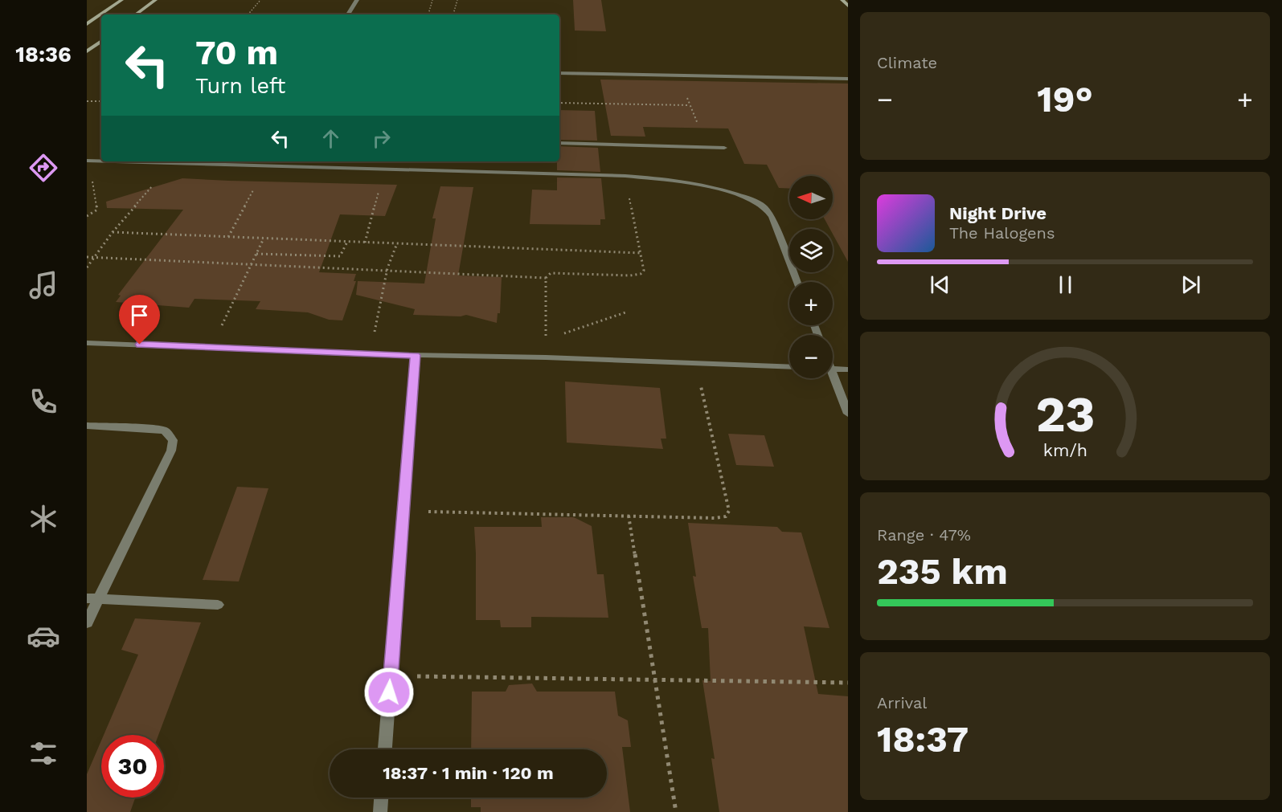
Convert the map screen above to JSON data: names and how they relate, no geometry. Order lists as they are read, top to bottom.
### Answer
{
  "north": "left",
  "page": {
    "tabs": "18:36",
    "tile": [
      "Climate",
      ["Range · 47%", "235 km"],
      ["Arrival", "18:37"]
    ],
    "turn": ["70 m", "Turn left"],
    "heat": ["−", "19°", "+"],
    "map_buttons": ["+", "−"],
    "song": ["Night Drive", "The Halogens"],
    "limit": "30",
    "trip": "18:37 · 1 min · 120 m",
    "gauge": ["23", "km/h"]
  }
}
